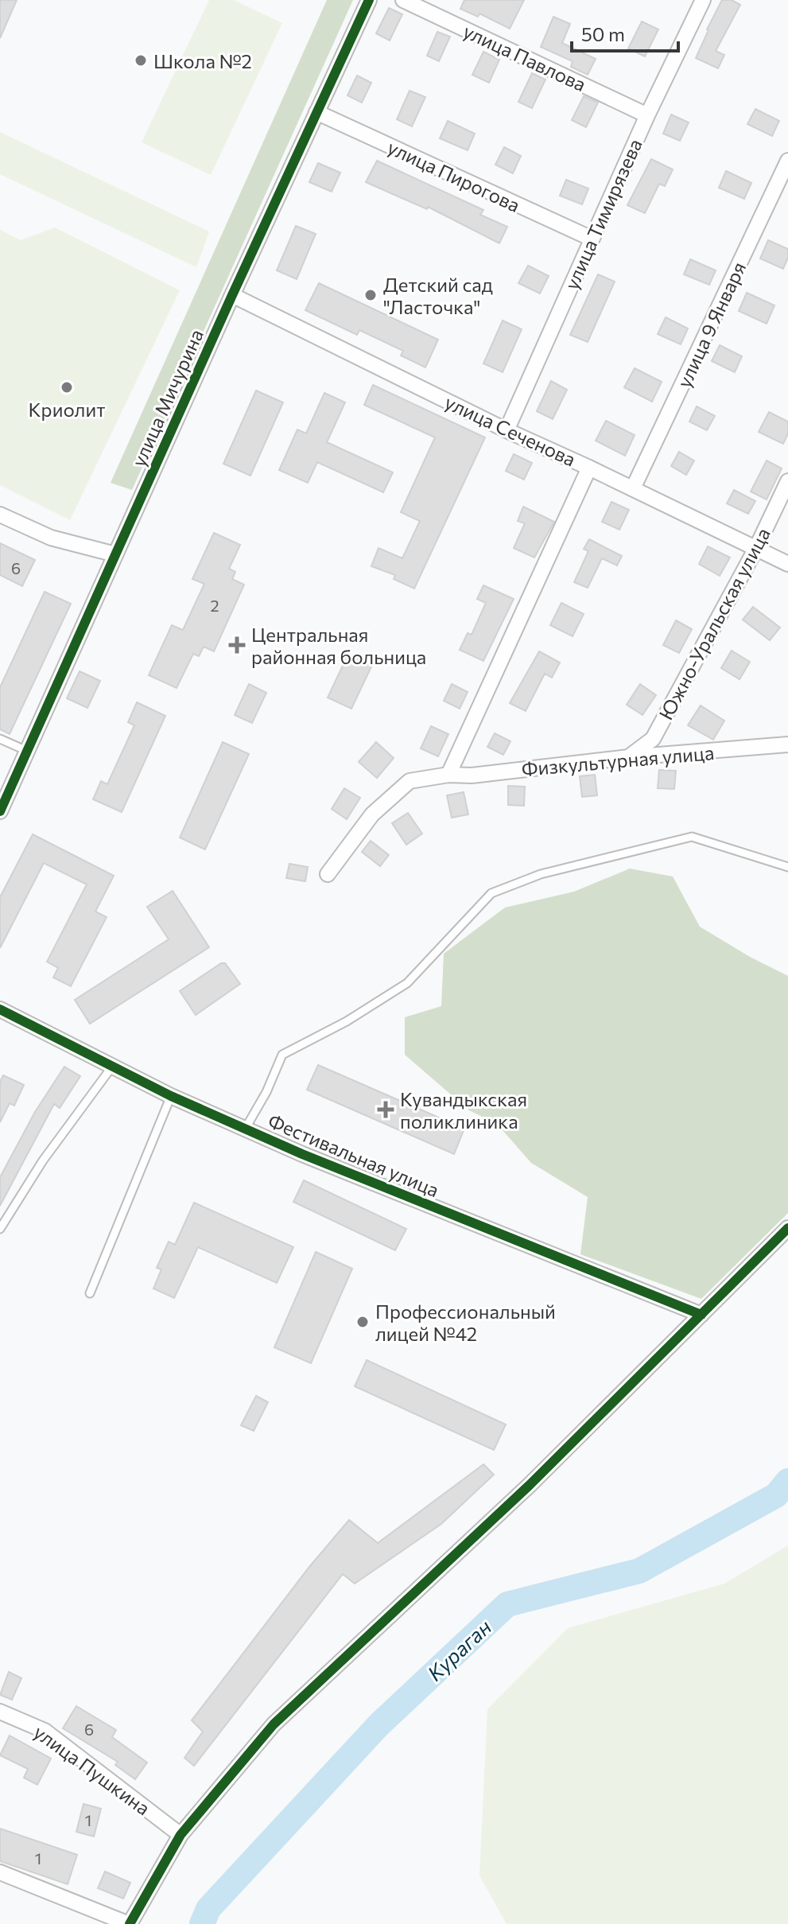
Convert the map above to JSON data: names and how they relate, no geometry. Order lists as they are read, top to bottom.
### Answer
{
  "streets": {
    "street": [
      "улица Павлова",
      "улица Пирогова",
      "улица Тимирязева",
      "улица 9 Января",
      "улица Мичурина",
      "улица Сеченова",
      "Южно-Уральская улица",
      "Физкультурная улица",
      "Фестивальная улица",
      "улица Пушкина"
    ]
  },
  "crossings": [
    ["улица Павлова", "улица Тимирязева"],
    ["улица Пирогова", "улица Тимирязева"],
    ["улица Пирогова", "улица Мичурина"],
    ["улица Тимирязева", "улица Сеченова"],
    ["улица 9 Января", "улица Сеченова"],
    ["улица Мичурина", "улица Сеченова"],
    ["улица Сеченова", "Южно-Уральская улица"],
    ["Южно-Уральская улица", "Физкультурная улица"]
  ],
  "water": ["Кураган"],
  "places": {
    "other": [
      "Школа №2",
      "Детский сад \"Ласточка\"",
      "Криолит",
      "Профессиональный лицей №42"
    ],
    "health": ["Центральная районная больница", "Кувандыкская поликлиника"]
  },
  "house_numbers": [
    "6",
    "2",
    "6",
    "1",
    "1"
  ],
  "scale_bar": "50 m"
}
